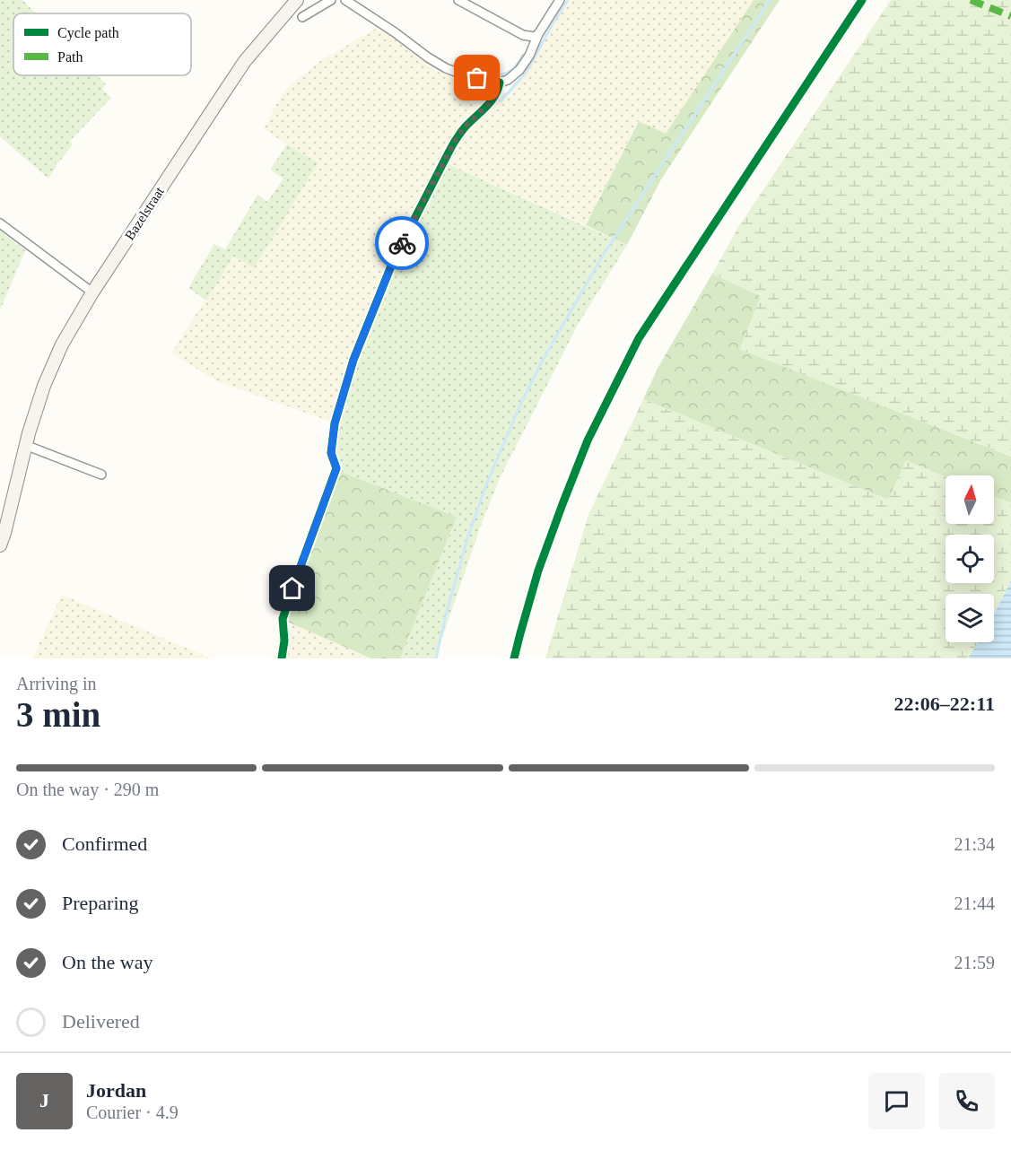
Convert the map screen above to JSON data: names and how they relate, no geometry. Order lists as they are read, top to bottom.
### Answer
{
  "streets": {
    "main road": ["Bazelstraat"]
  },
  "legend": ["Cycle path", "Path"],
  "north": "top",
  "page": {
    "heading": ["3 min", "Arriving in", "22:06–22:11"],
    "panel": ["Jordan", "Courier · 4.9"],
    "bar": "On the way · 290 m",
    "list": [
      ["Confirmed", "21:34"],
      ["Preparing", "21:44"],
      ["On the way", "21:59"],
      "Delivered"
    ],
    "round": "J"
  }
}
